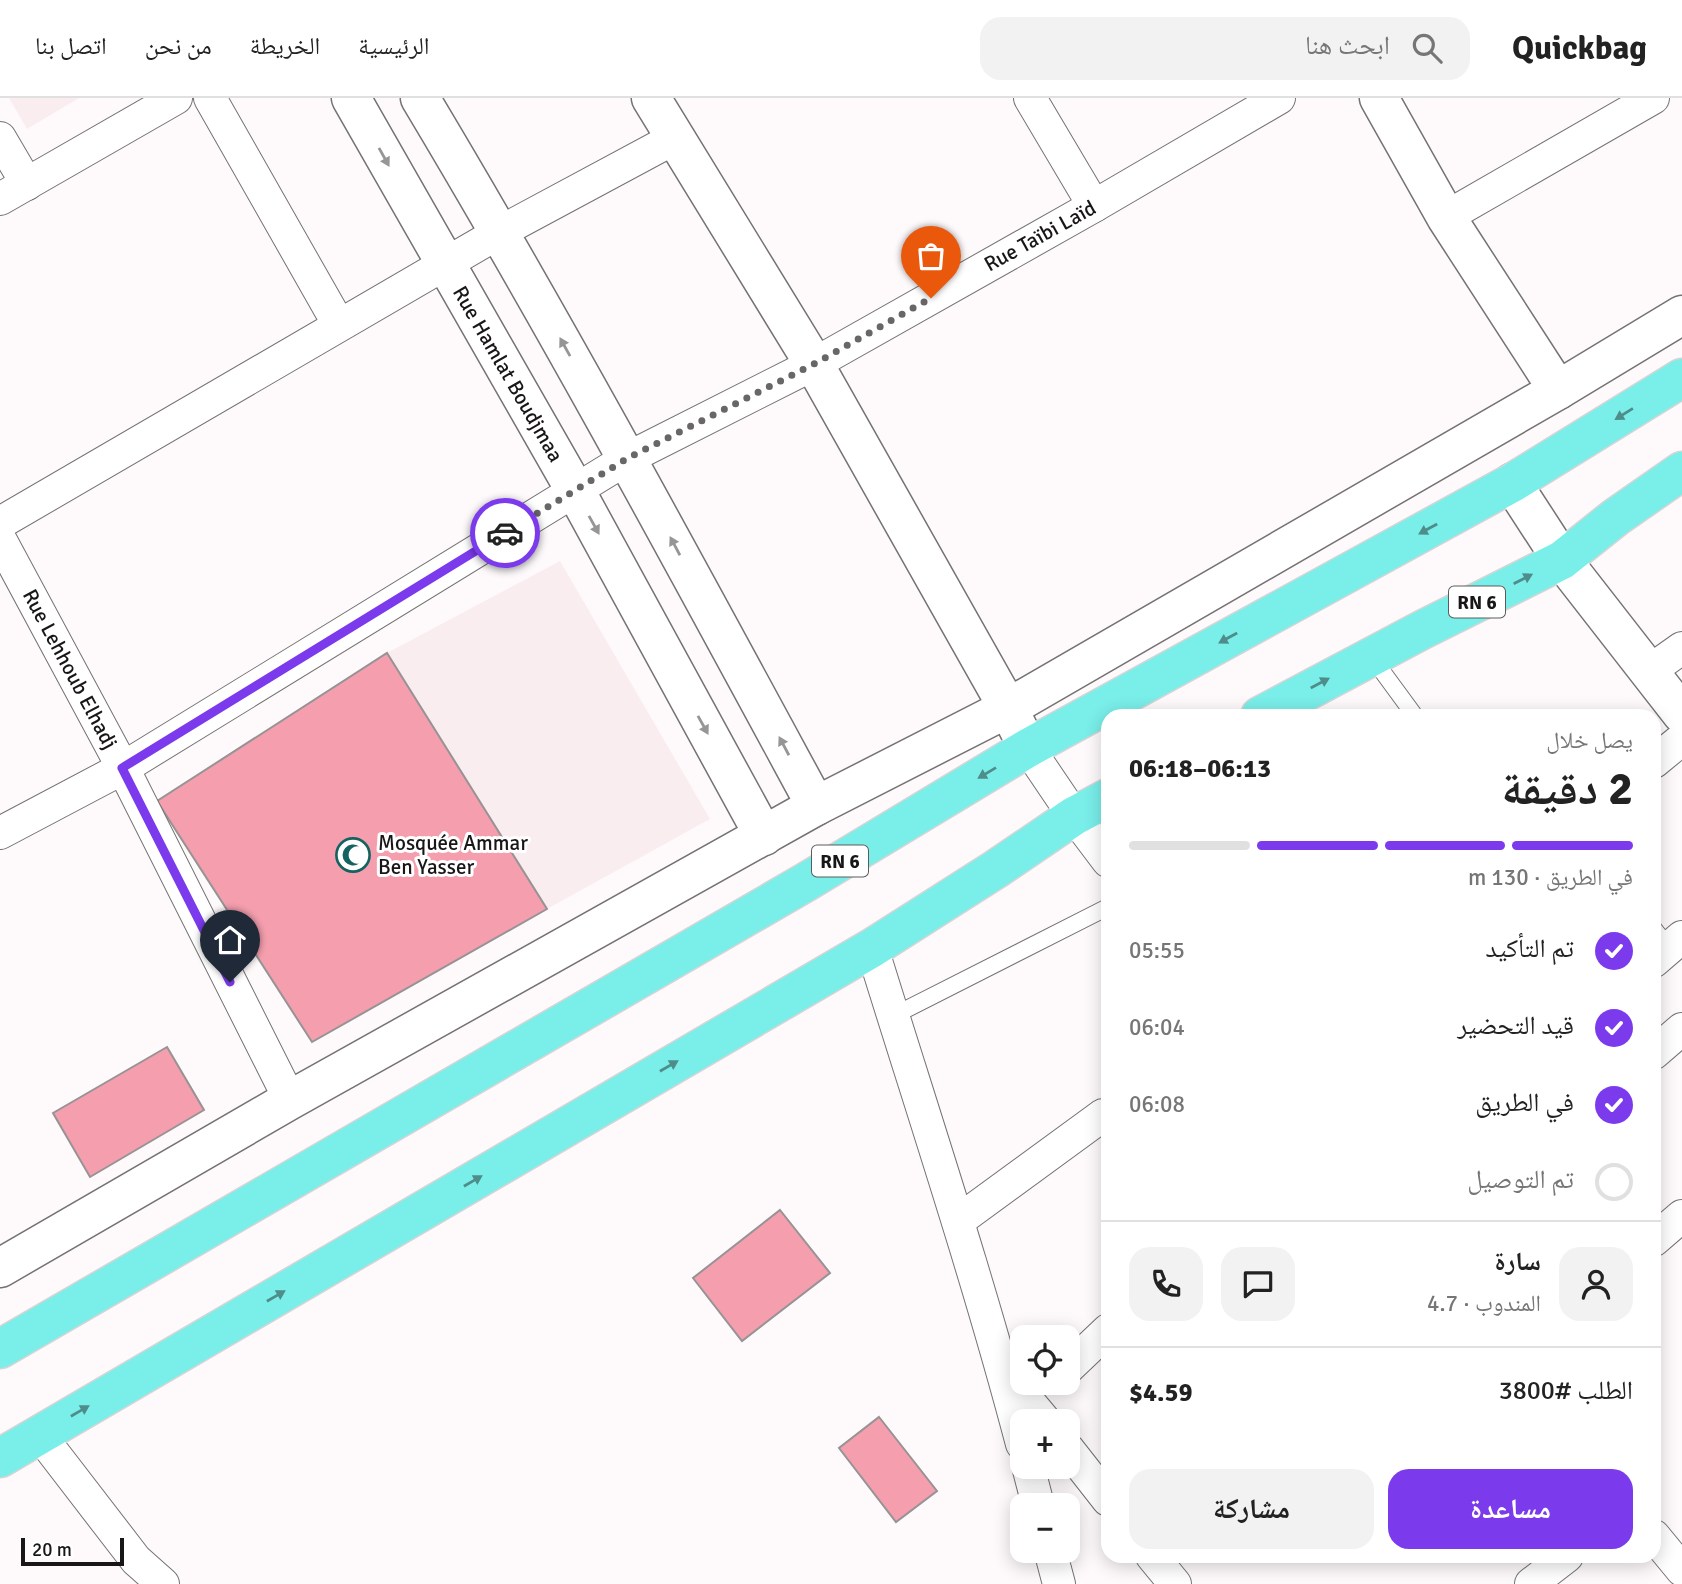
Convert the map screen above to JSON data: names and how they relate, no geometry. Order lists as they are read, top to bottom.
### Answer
{
  "streets": {
    "main road": ["RN 6"],
    "street": ["Rue Taïbi Laïd", "Rue Hamlat Boudjmaa", "Rue Lehhoub Elhadj"]
  },
  "crossings": [
    ["Rue Taïbi Laïd", "Rue Hamlat Boudjmaa"],
    ["Rue Taïbi Laïd", "Rue Lehhoub Elhadj"]
  ],
  "places": {
    "mosque": ["Mosquée Ammar Ben Yasser"]
  },
  "scale_bar": "20 m",
  "page": {
    "header": "Quickbag",
    "search": "ابحث هنا",
    "nav": [
      "الرئيسية",
      "الخريطة",
      "من نحن",
      "اتصل بنا"
    ],
    "heading": ["2 دقيقة", "يصل خلال", "06:13–06:18"],
    "panel": [
      "سارة",
      "المندوب · 4.7",
      "الطلب #3800",
      "$4.59"
    ],
    "bar": "في الطريق · 130 m",
    "list": [
      ["تم التأكيد", "05:55"],
      ["قيد التحضير", "06:04"],
      ["في الطريق", "06:08"],
      "تم التوصيل"
    ],
    "map_buttons": ["+", "−"],
    "buttons": ["مساعدة", "مشاركة"],
    "scale": "20 m"
  }
}
